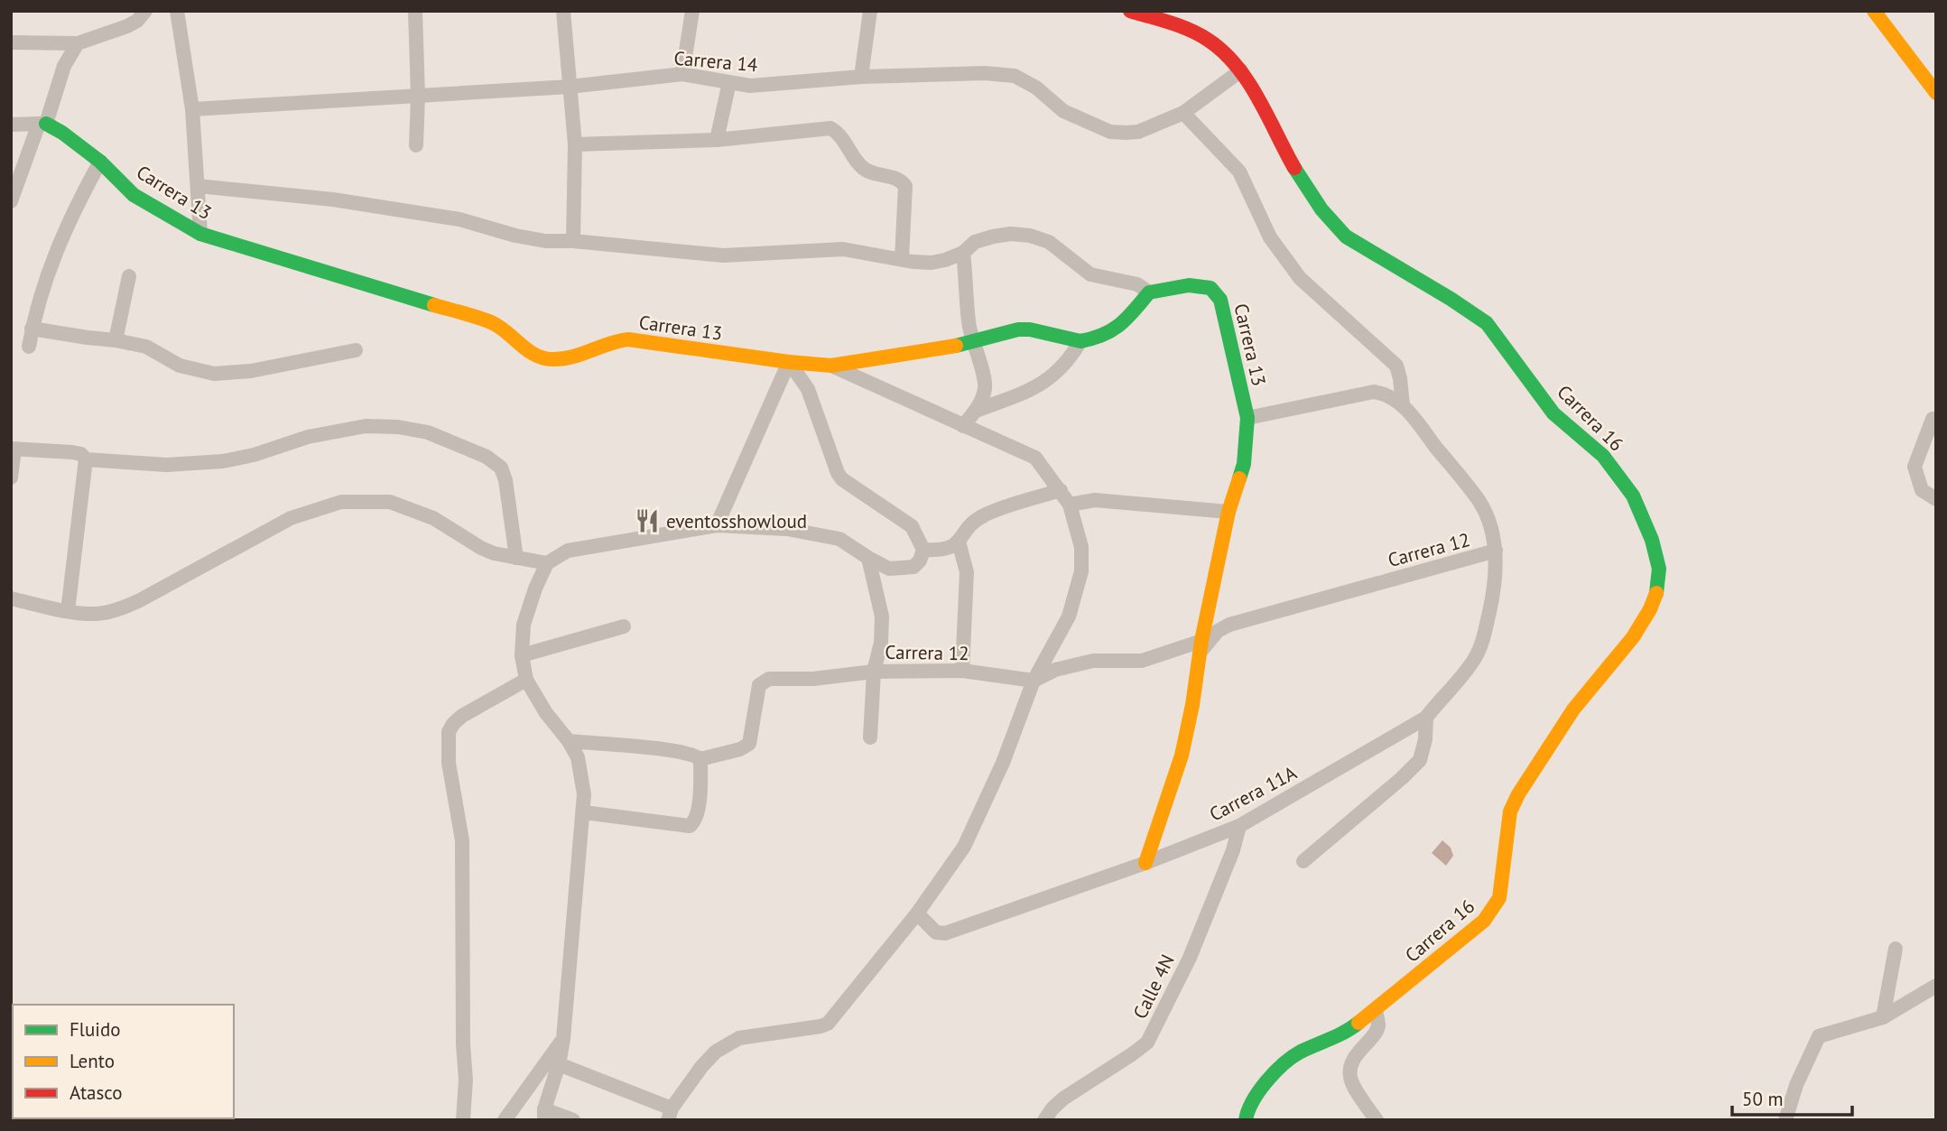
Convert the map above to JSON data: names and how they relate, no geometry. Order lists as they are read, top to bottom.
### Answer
{
  "streets": {
    "main road": ["Carrera 13", "Carrera 16"],
    "street": [
      "Carrera 14",
      "Carrera 12",
      "Carrera 11A",
      "Calle 4N"
    ]
  },
  "crossings": [
    ["Carrera 14", "Carrera 16"],
    ["Carrera 12", "Carrera 11A"],
    ["Carrera 11A", "Calle 4N"]
  ],
  "places": {
    "restaurant": ["eventosshowloud"]
  },
  "legend": ["Fluido", "Lento", "Atasco"],
  "scale_bar": "50 m"
}
